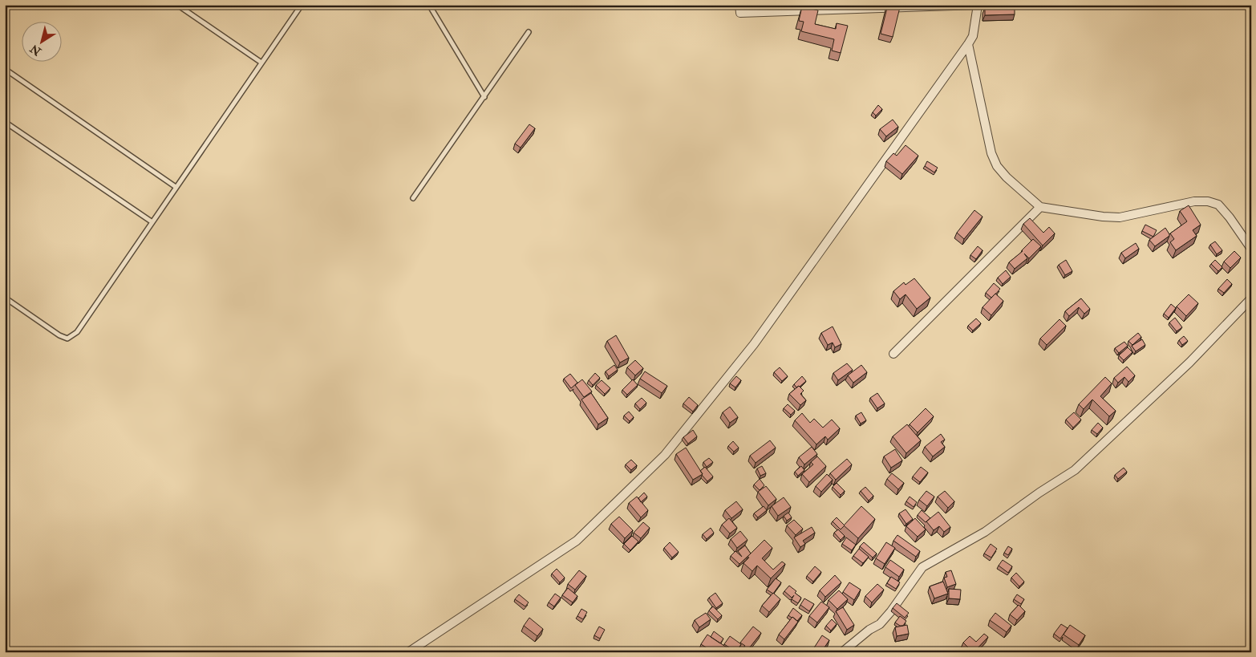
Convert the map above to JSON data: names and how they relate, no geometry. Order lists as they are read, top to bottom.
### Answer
{
  "north": "bottom left"
}
